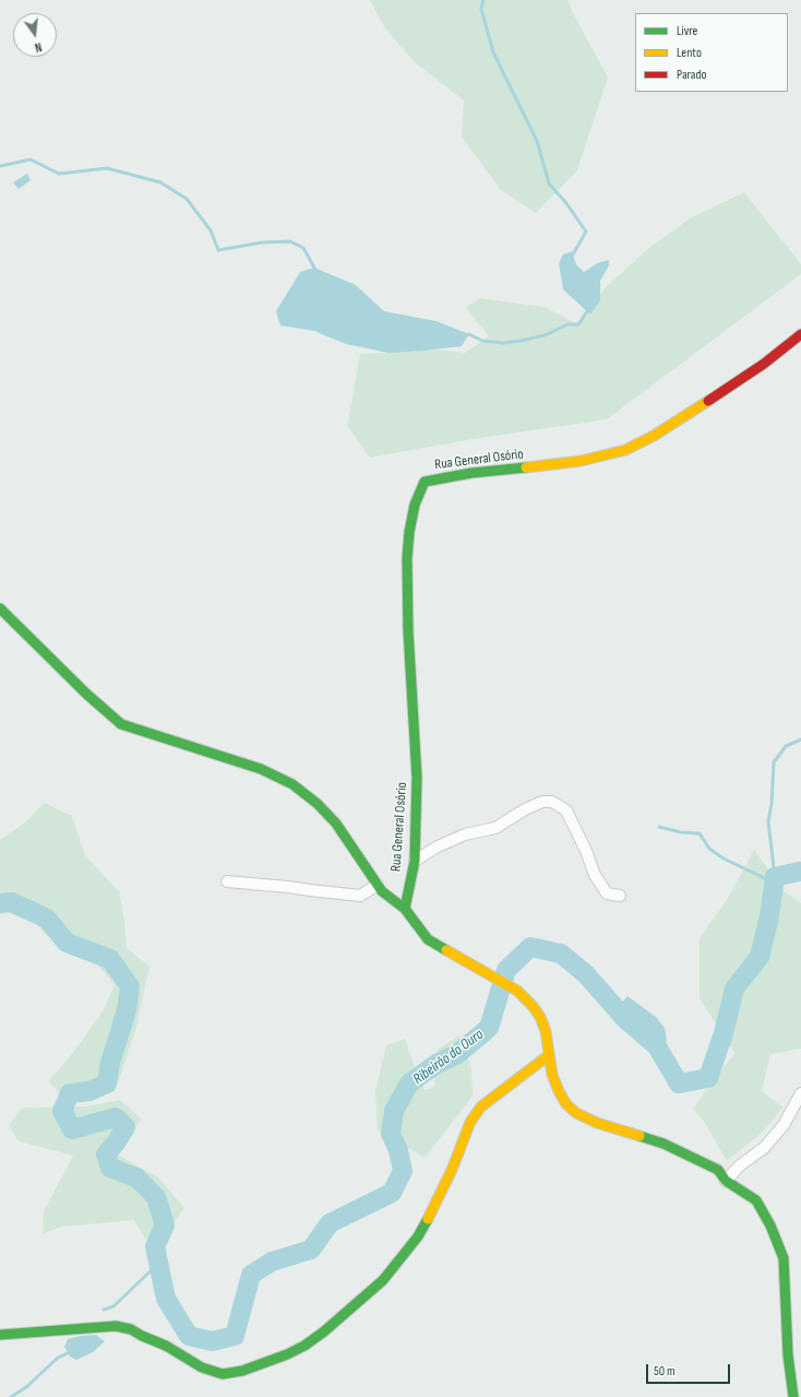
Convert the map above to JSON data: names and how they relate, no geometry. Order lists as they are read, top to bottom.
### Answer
{
  "streets": {
    "street": ["Rua General Osório"]
  },
  "water": ["Ribeirão do Ouro"],
  "legend": ["Livre", "Lento", "Parado"],
  "scale_bar": "50 m",
  "north": "bottom"
}
